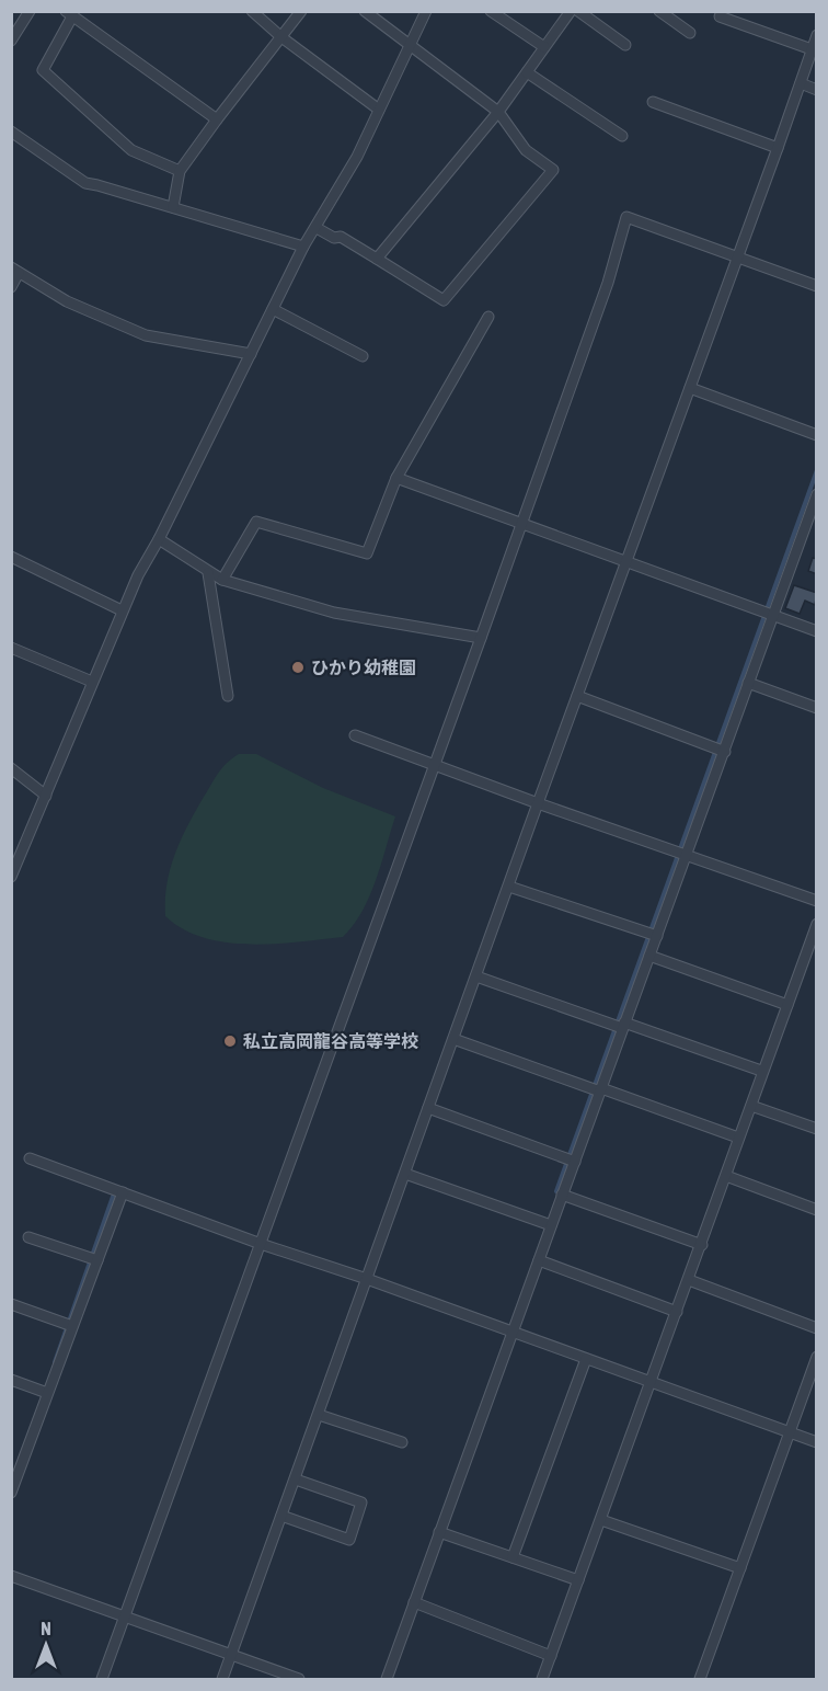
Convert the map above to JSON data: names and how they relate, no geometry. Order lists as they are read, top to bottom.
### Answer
{
  "places": ["ひかり幼稚園", "私立高岡龍谷高等学校"],
  "north": "top"
}
